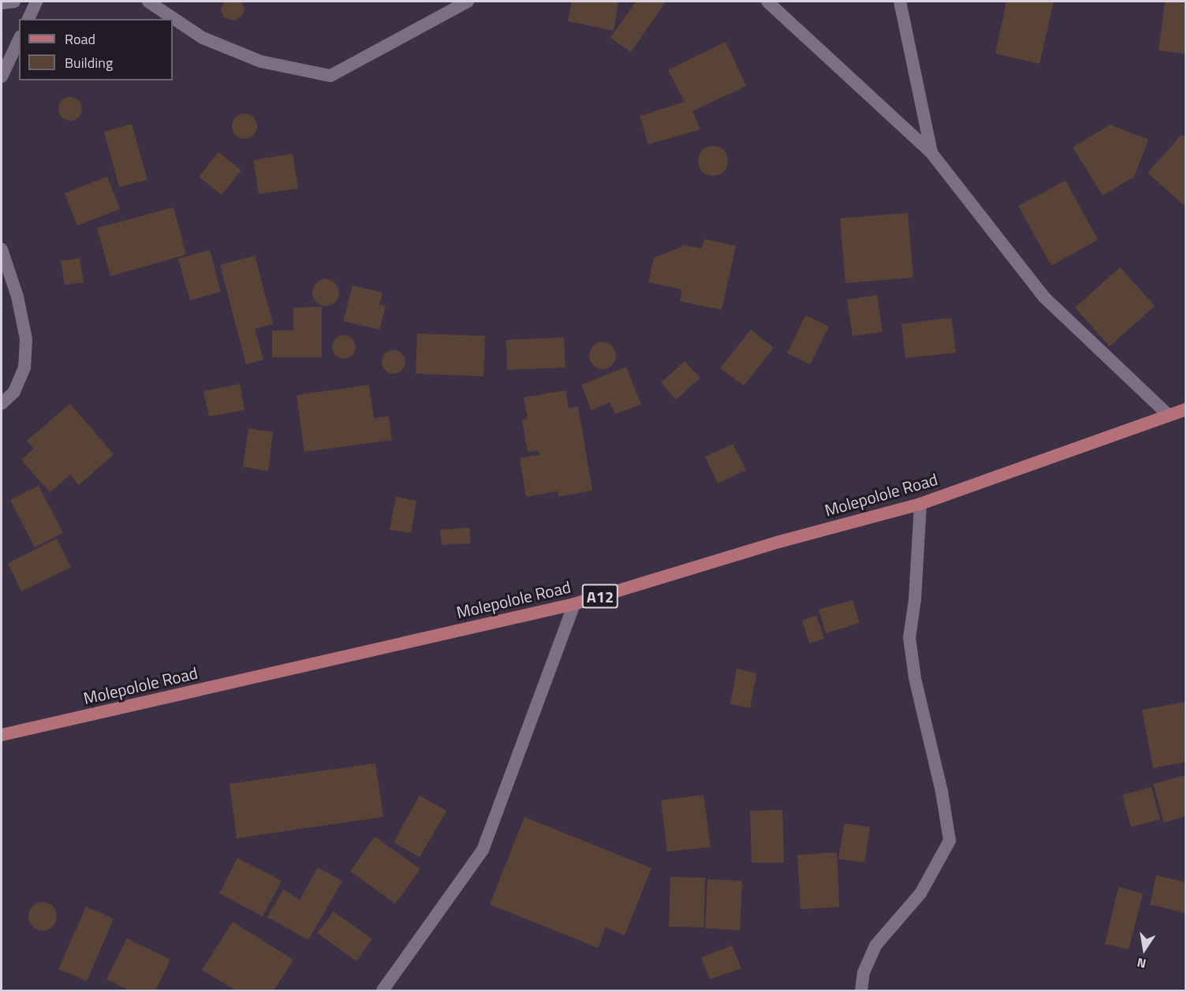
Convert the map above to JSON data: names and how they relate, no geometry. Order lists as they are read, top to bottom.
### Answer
{
  "streets": {
    "main road": ["Molepolole Road", "A12"]
  },
  "legend": ["Road", "Building"],
  "north": "bottom"
}
